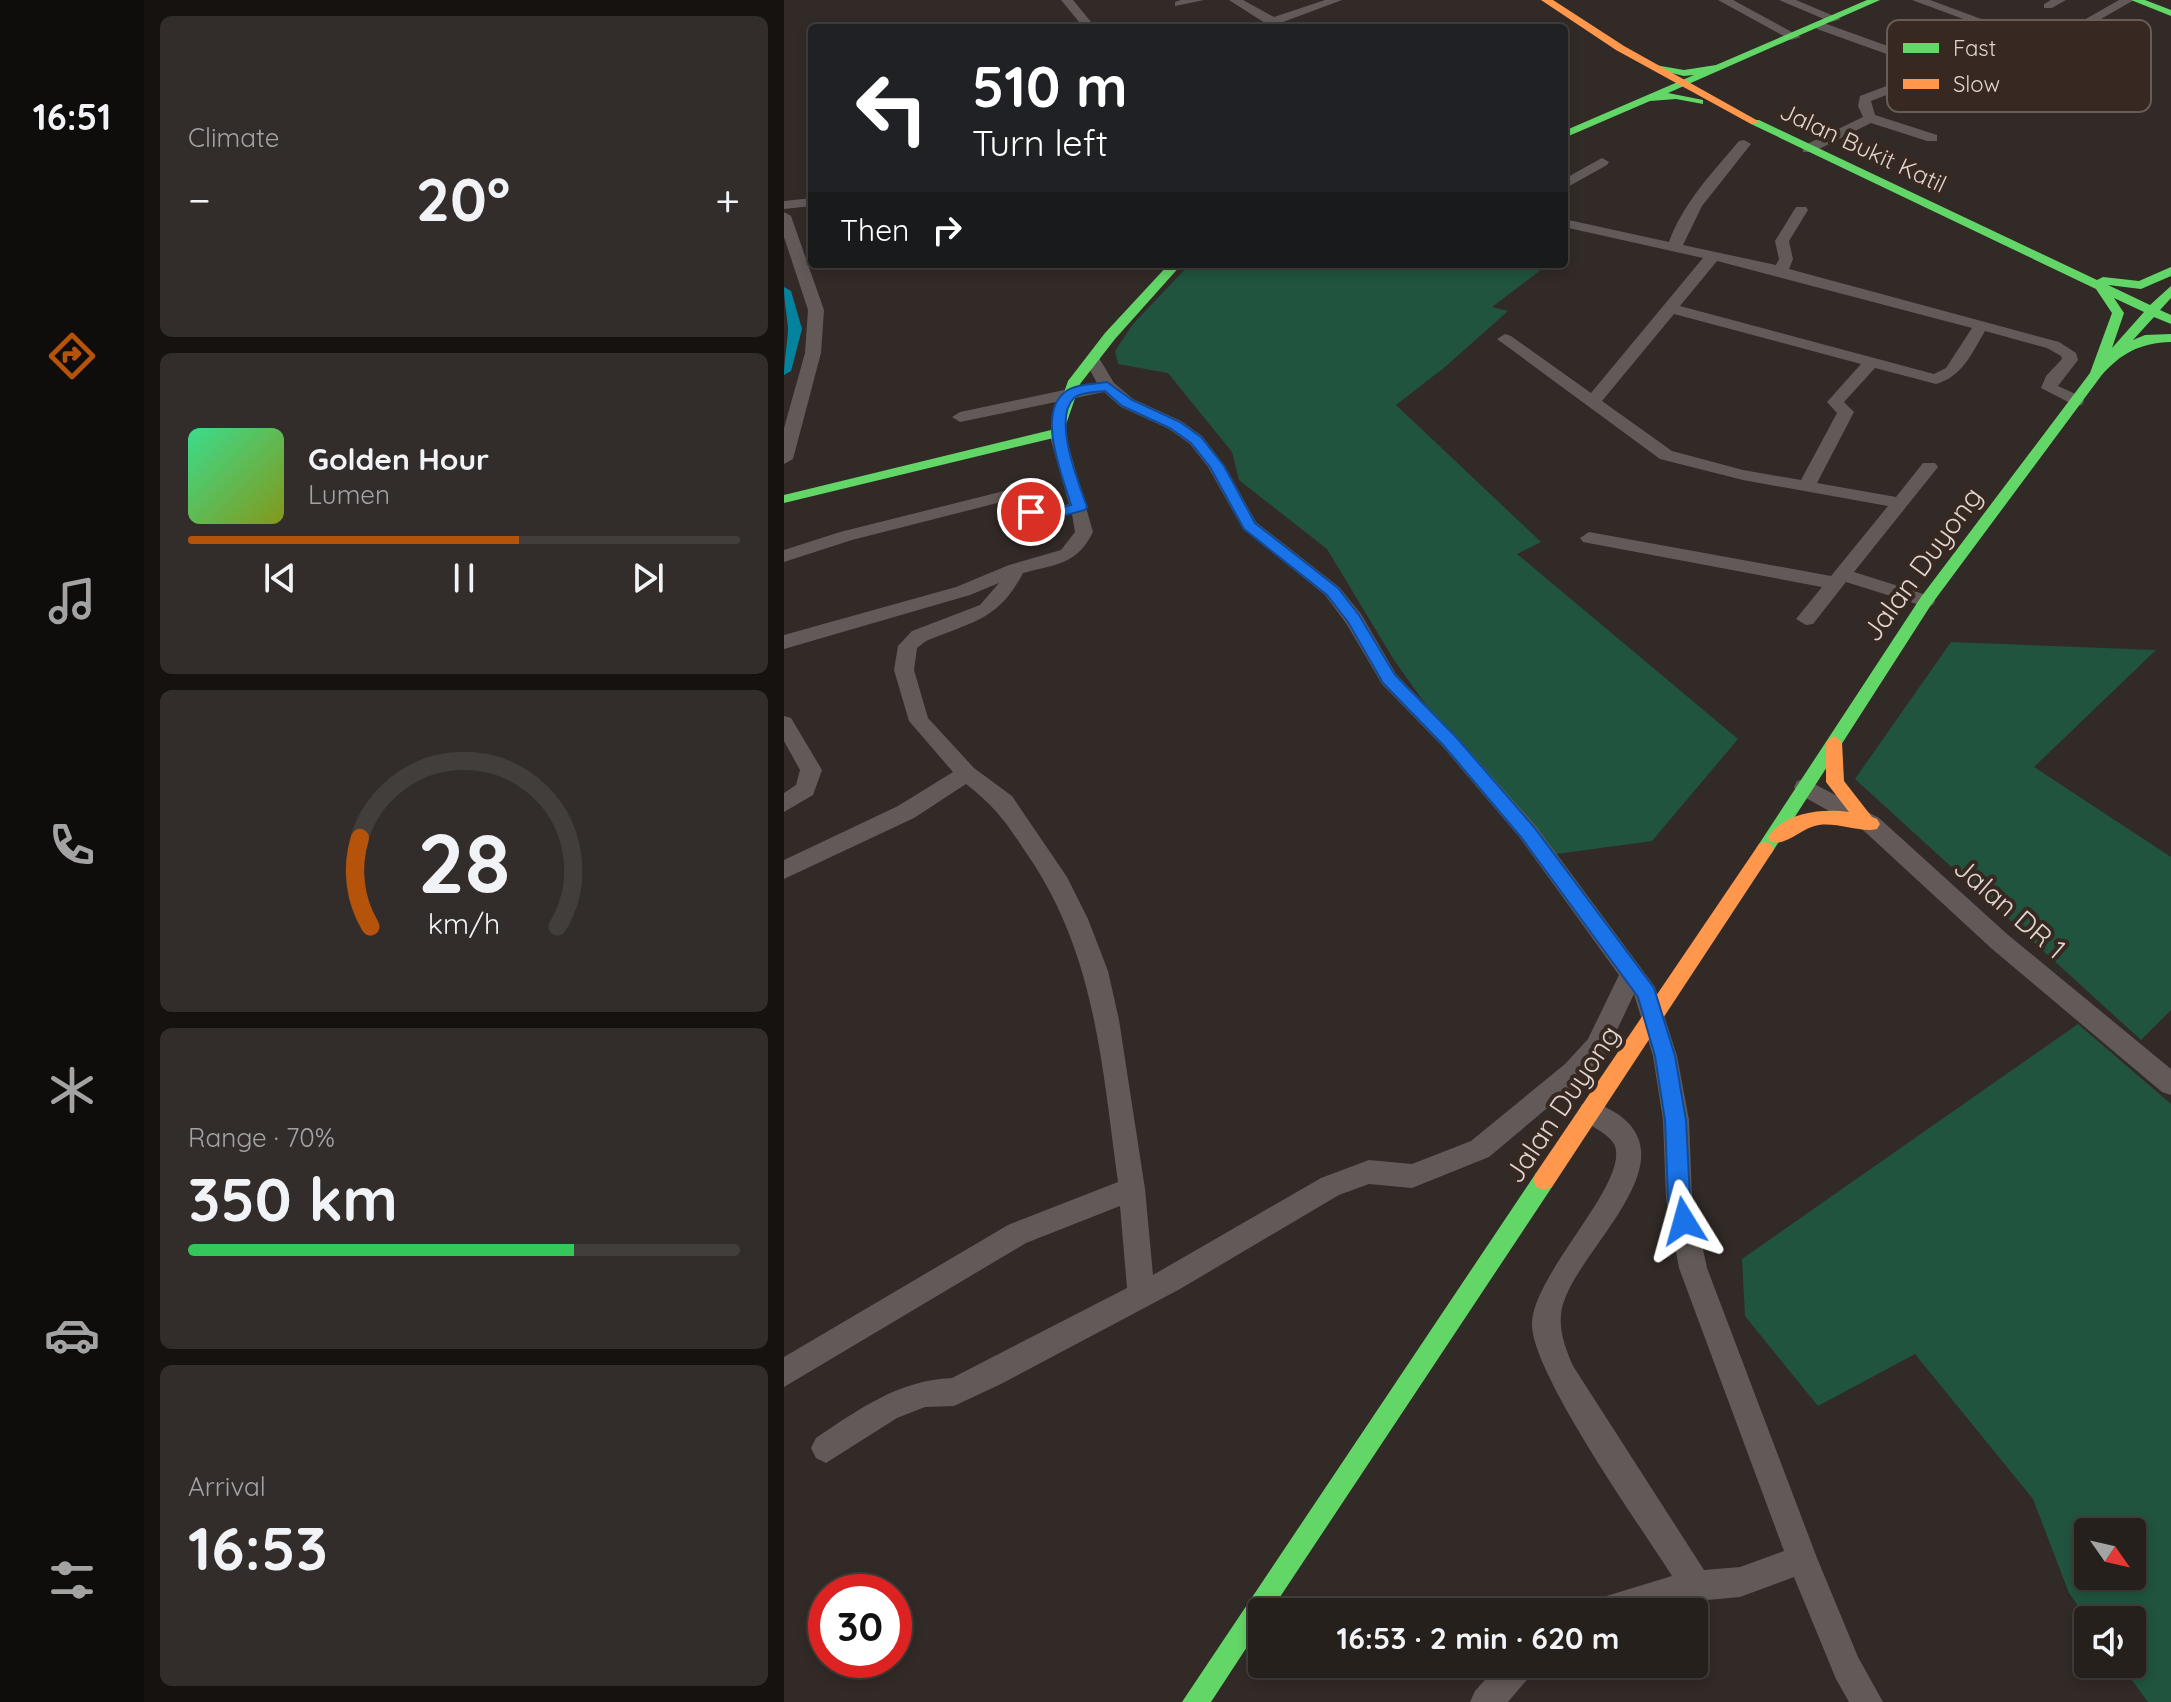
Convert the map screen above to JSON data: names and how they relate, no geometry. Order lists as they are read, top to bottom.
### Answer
{
  "streets": {
    "main road": ["Jalan Bukit Katil", "Jalan Duyong"],
    "street": ["Jalan DR 1"]
  },
  "crossings": [
    ["Jalan Bukit Katil", "Jalan Duyong"],
    ["Jalan Duyong", "Jalan DR 1"]
  ],
  "legend": ["Fast", "Slow"],
  "north": "bottom right",
  "page": {
    "tabs": "16:51",
    "tile": [
      "Climate",
      ["Range · 70%", "350 km"],
      ["Arrival", "16:53"]
    ],
    "turn": ["510 m", "Turn left"],
    "heat": ["−", "20°", "+"],
    "then": "Then",
    "song": ["Golden Hour", "Lumen"],
    "limit": "30",
    "trip": "16:53 · 2 min · 620 m",
    "gauge": ["28", "km/h"]
  }
}
